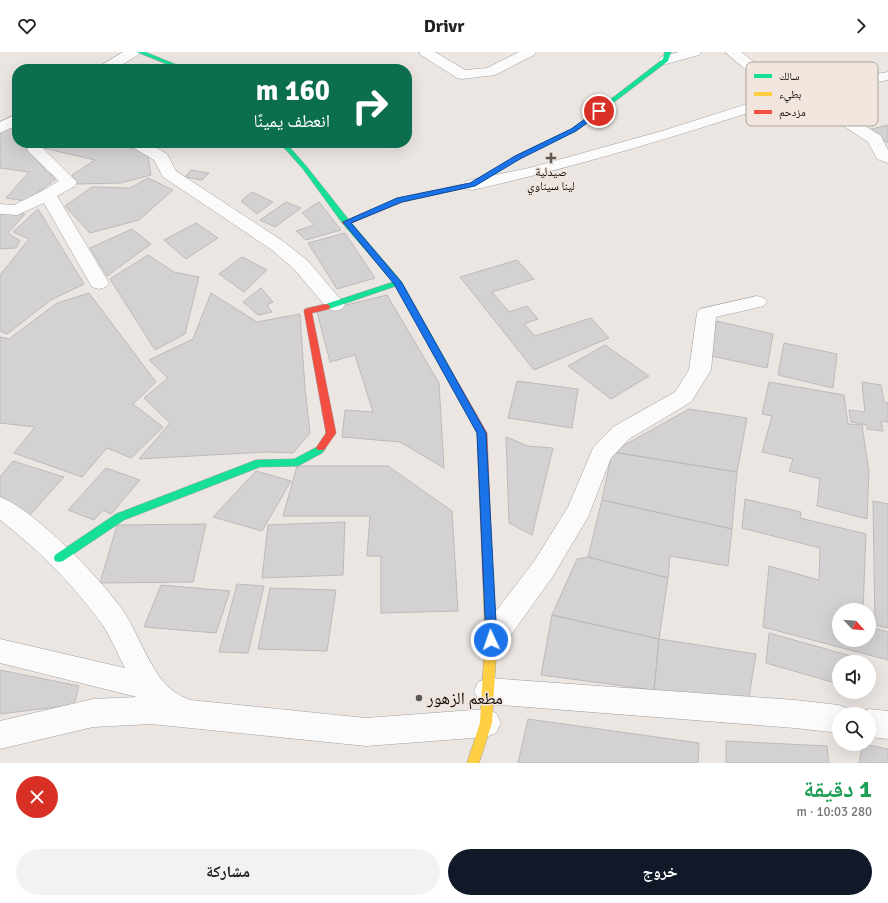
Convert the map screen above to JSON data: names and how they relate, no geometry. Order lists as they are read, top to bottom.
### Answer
{
  "places": {
    "health": ["صيدلية لينا سيناوي"],
    "other": ["مطعم الزهور"]
  },
  "legend": ["سالك", "بطيء", "مزدحم"],
  "north": "bottom right",
  "page": {
    "header": "Drivr",
    "turn": ["160 m", "انعطف يمينًا"],
    "heading": ["1 دقيقة", "280 m · 10:03"],
    "buttons": ["خروج", "مشاركة"]
  }
}
